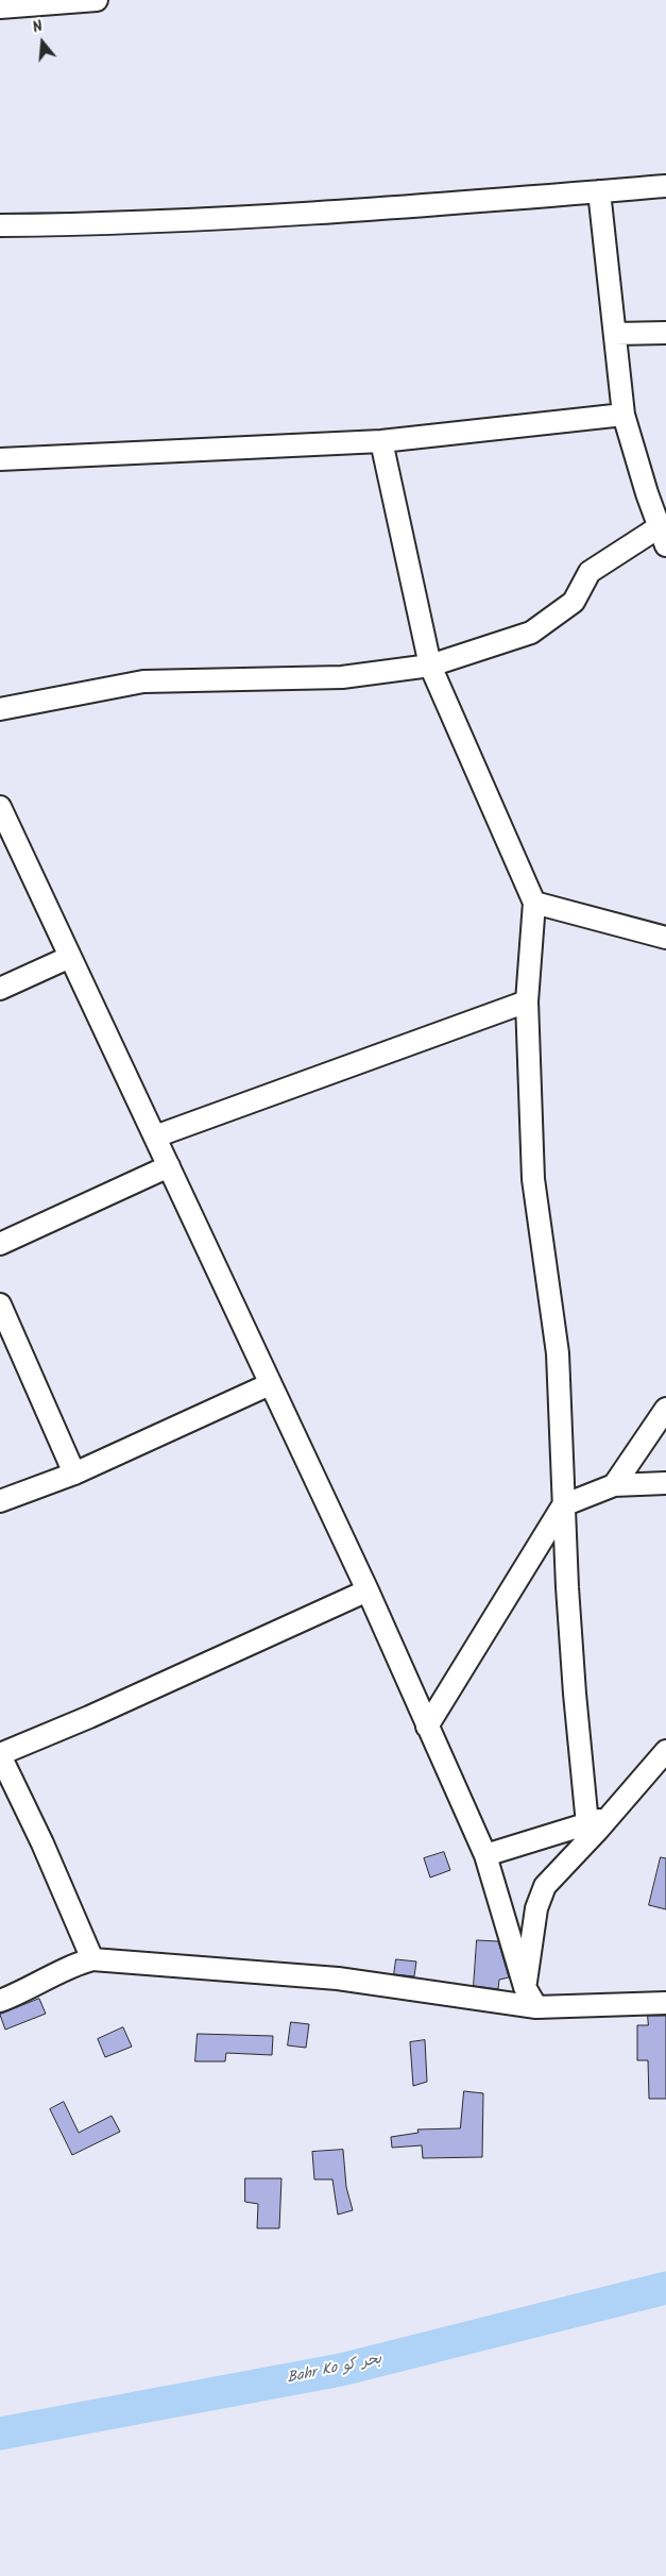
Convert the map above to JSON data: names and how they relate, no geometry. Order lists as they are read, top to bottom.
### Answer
{
  "water": ["Bahr Ko بحر كو"],
  "north": "top"
}
